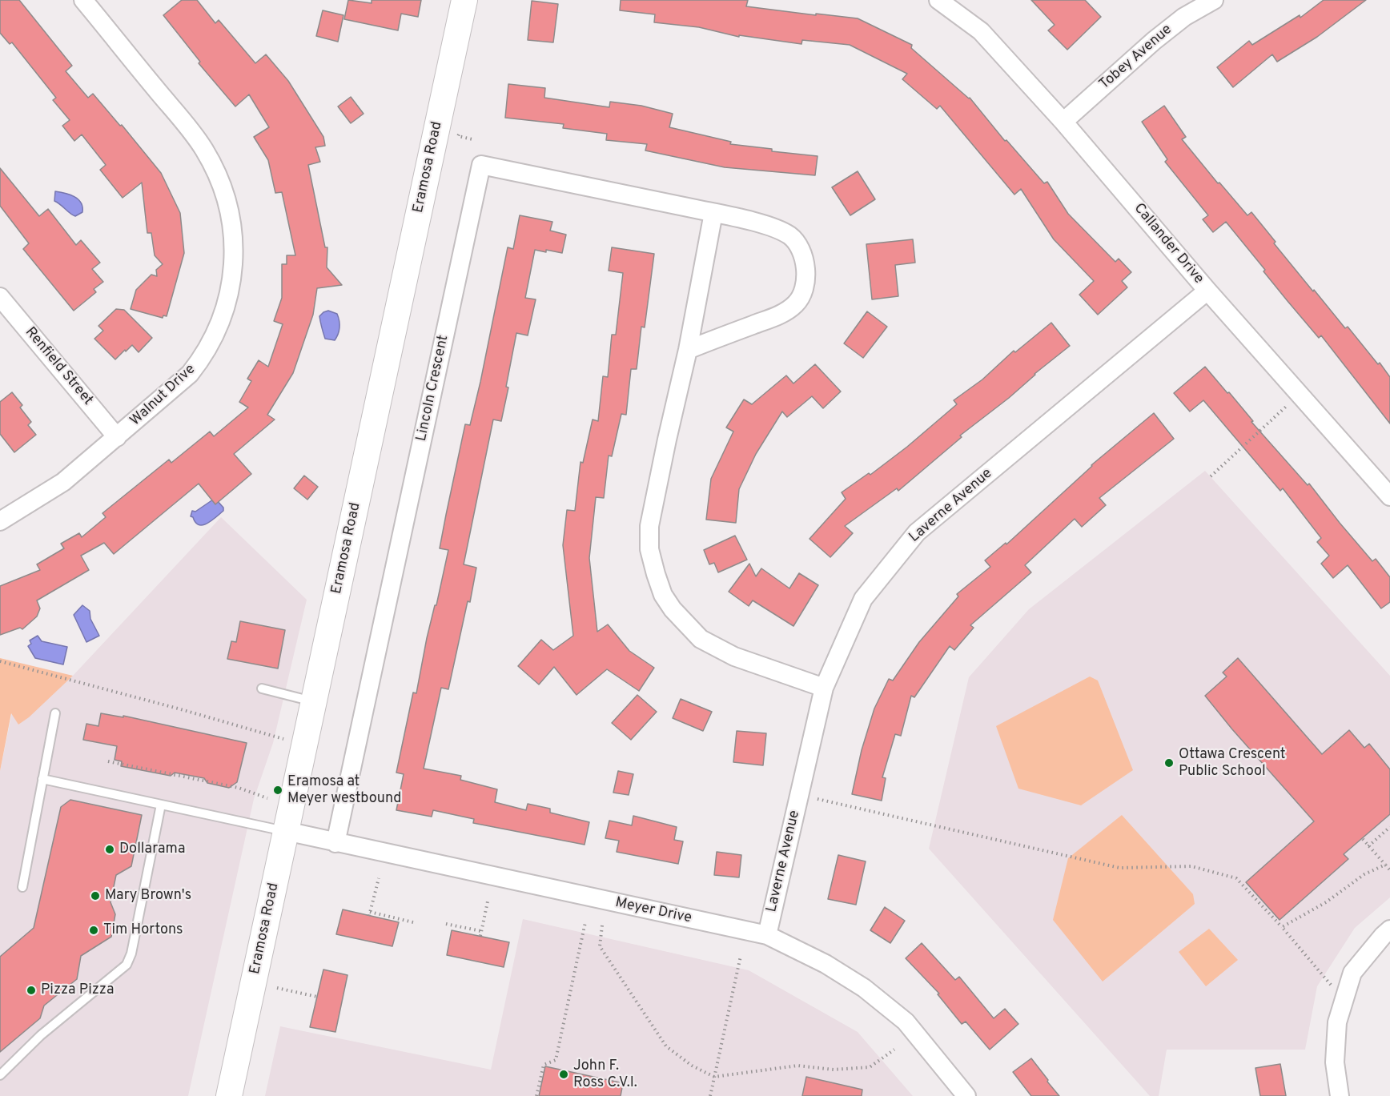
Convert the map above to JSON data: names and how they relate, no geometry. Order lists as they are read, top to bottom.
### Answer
{
  "streets": {
    "main road": ["Eramosa Road"],
    "street": [
      "Tobey Avenue",
      "Callander Drive",
      "Renfield Street",
      "Lincoln Crescent",
      "Walnut Drive",
      "Laverne Avenue",
      "Meyer Drive"
    ]
  },
  "crossings": [
    ["Tobey Avenue", "Callander Drive"],
    ["Eramosa Road", "Meyer Drive"],
    ["Callander Drive", "Laverne Avenue"],
    ["Renfield Street", "Walnut Drive"],
    ["Lincoln Crescent", "Meyer Drive"],
    ["Laverne Avenue", "Meyer Drive"]
  ],
  "places": [
    "Ottawa Crescent Public School",
    "Eramosa at Meyer westbound",
    "Dollarama",
    "Mary Brown's",
    "Tim Hortons",
    "Pizza Pizza",
    "John F. Ross C.V.I."
  ]
}
